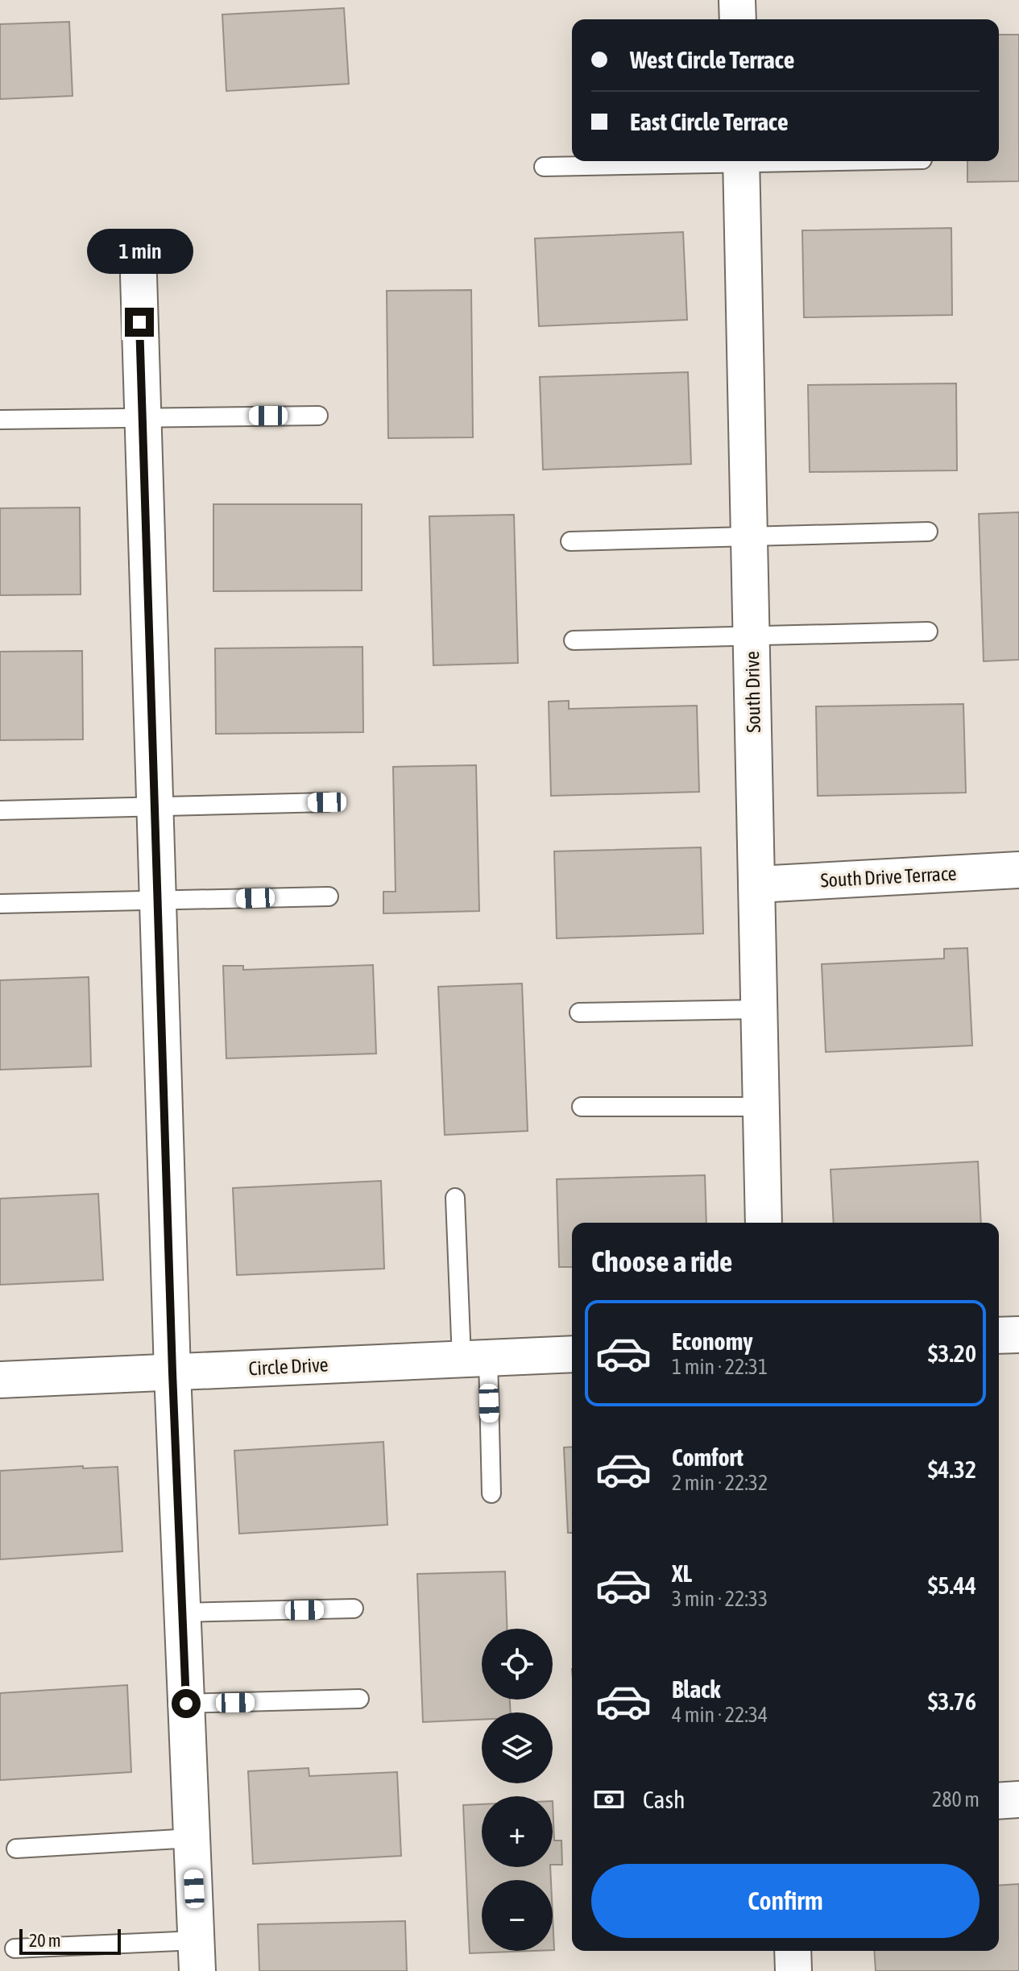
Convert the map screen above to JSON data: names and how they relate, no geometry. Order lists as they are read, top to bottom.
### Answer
{
  "streets": {
    "street": ["South Drive", "South Drive Terrace", "Circle Drive"]
  },
  "crossings": [
    ["South Drive", "South Drive Terrace"]
  ],
  "scale_bar": "20 m",
  "page": {
    "banner": ["West Circle Terrace", "East Circle Terrace"],
    "bubble": "1 min",
    "heading": "Choose a ride",
    "list": [
      {
        "name": "Economy",
        "note": "1 min · 22:31",
        "value": "$3.20"
      },
      {
        "name": "Comfort",
        "note": "2 min · 22:32",
        "value": "$4.32"
      },
      {
        "name": "XL",
        "note": "3 min · 22:33",
        "value": "$5.44"
      },
      {
        "name": "Black",
        "note": "4 min · 22:34",
        "value": "$3.76"
      }
    ],
    "map_buttons": ["+", "−"],
    "pay": ["Cash", "280 m"],
    "buttons": "Confirm",
    "scale": "20 m"
  }
}
